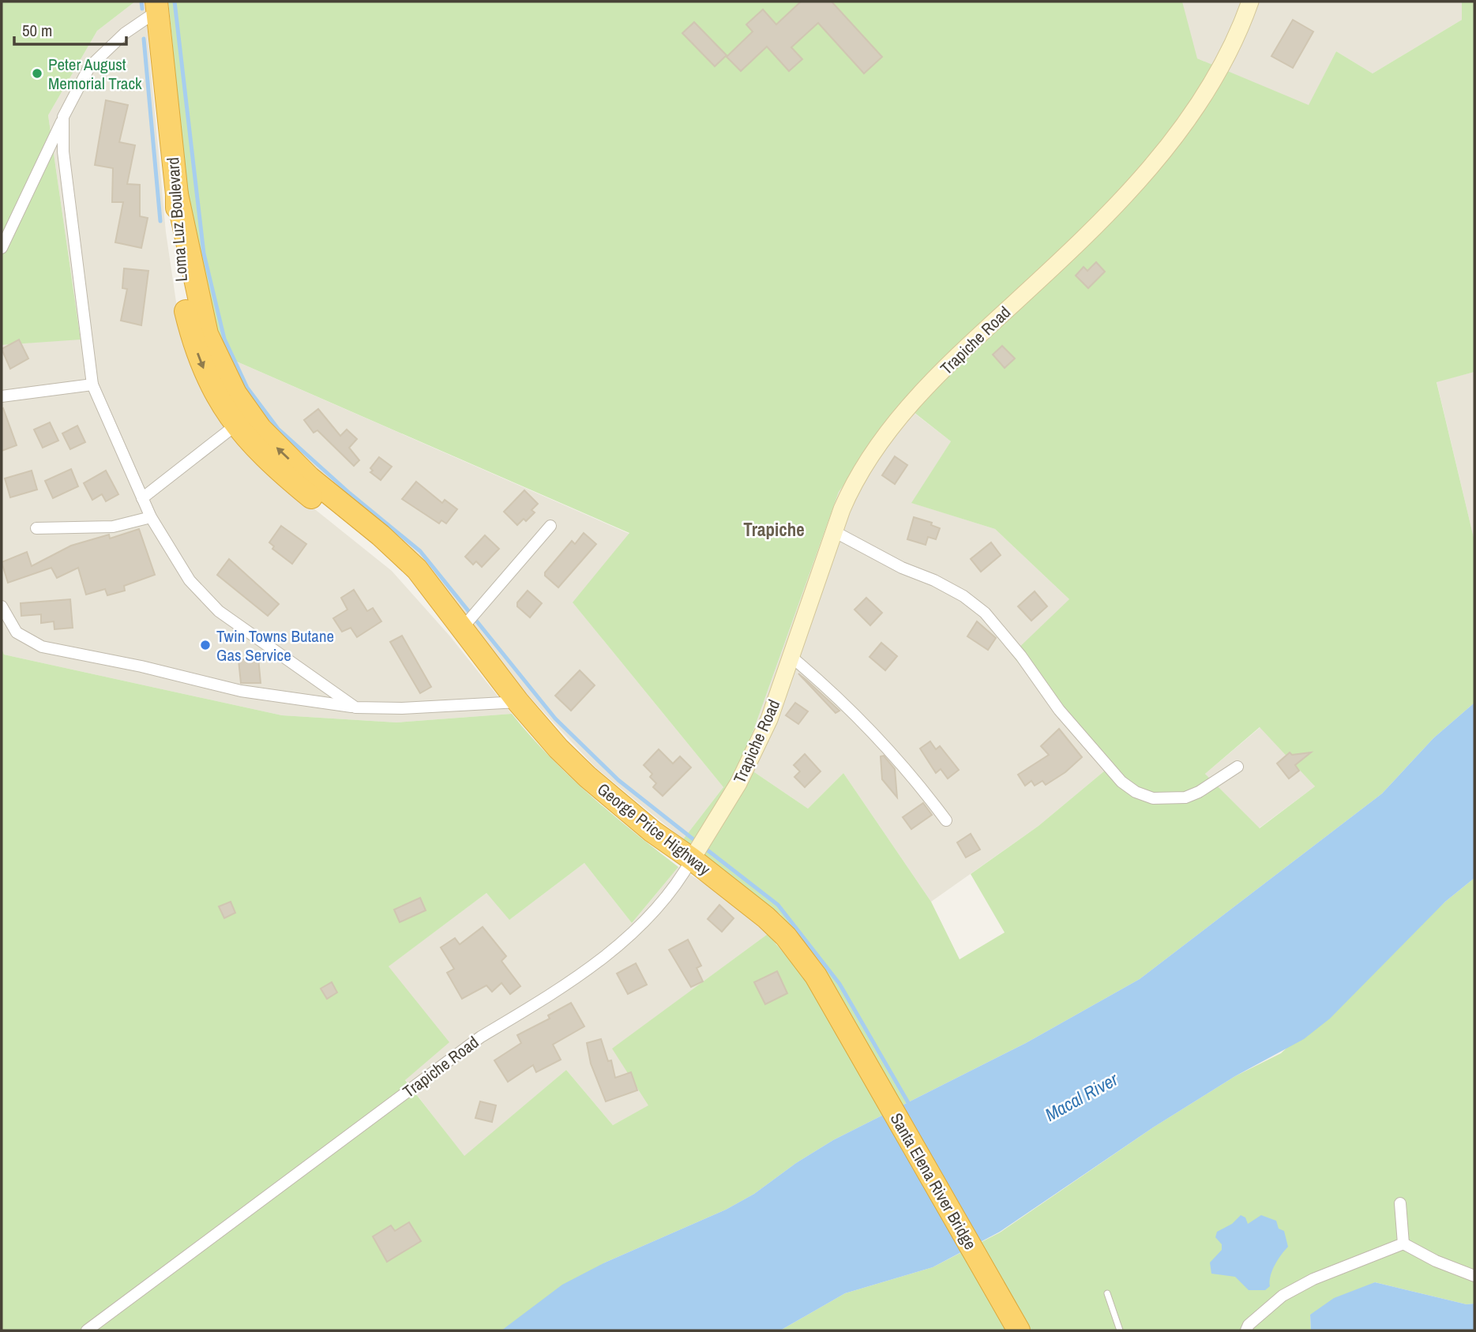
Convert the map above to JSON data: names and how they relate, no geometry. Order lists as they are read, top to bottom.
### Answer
{
  "streets": {
    "highway": ["Loma Luz Boulevard", "George Price Highway", "Santa Elena River Bridge"],
    "street": ["Trapiche Road"]
  },
  "crossings": [
    ["Loma Luz Boulevard", "George Price Highway"],
    ["Trapiche Road", "George Price Highway"],
    ["George Price Highway", "Santa Elena River Bridge"]
  ],
  "districts": ["Trapiche"],
  "water": ["Macal River"],
  "places": ["Peter August Memorial Track", "Twin Towns Butane Gas Service"],
  "scale_bar": "50 m"
}
